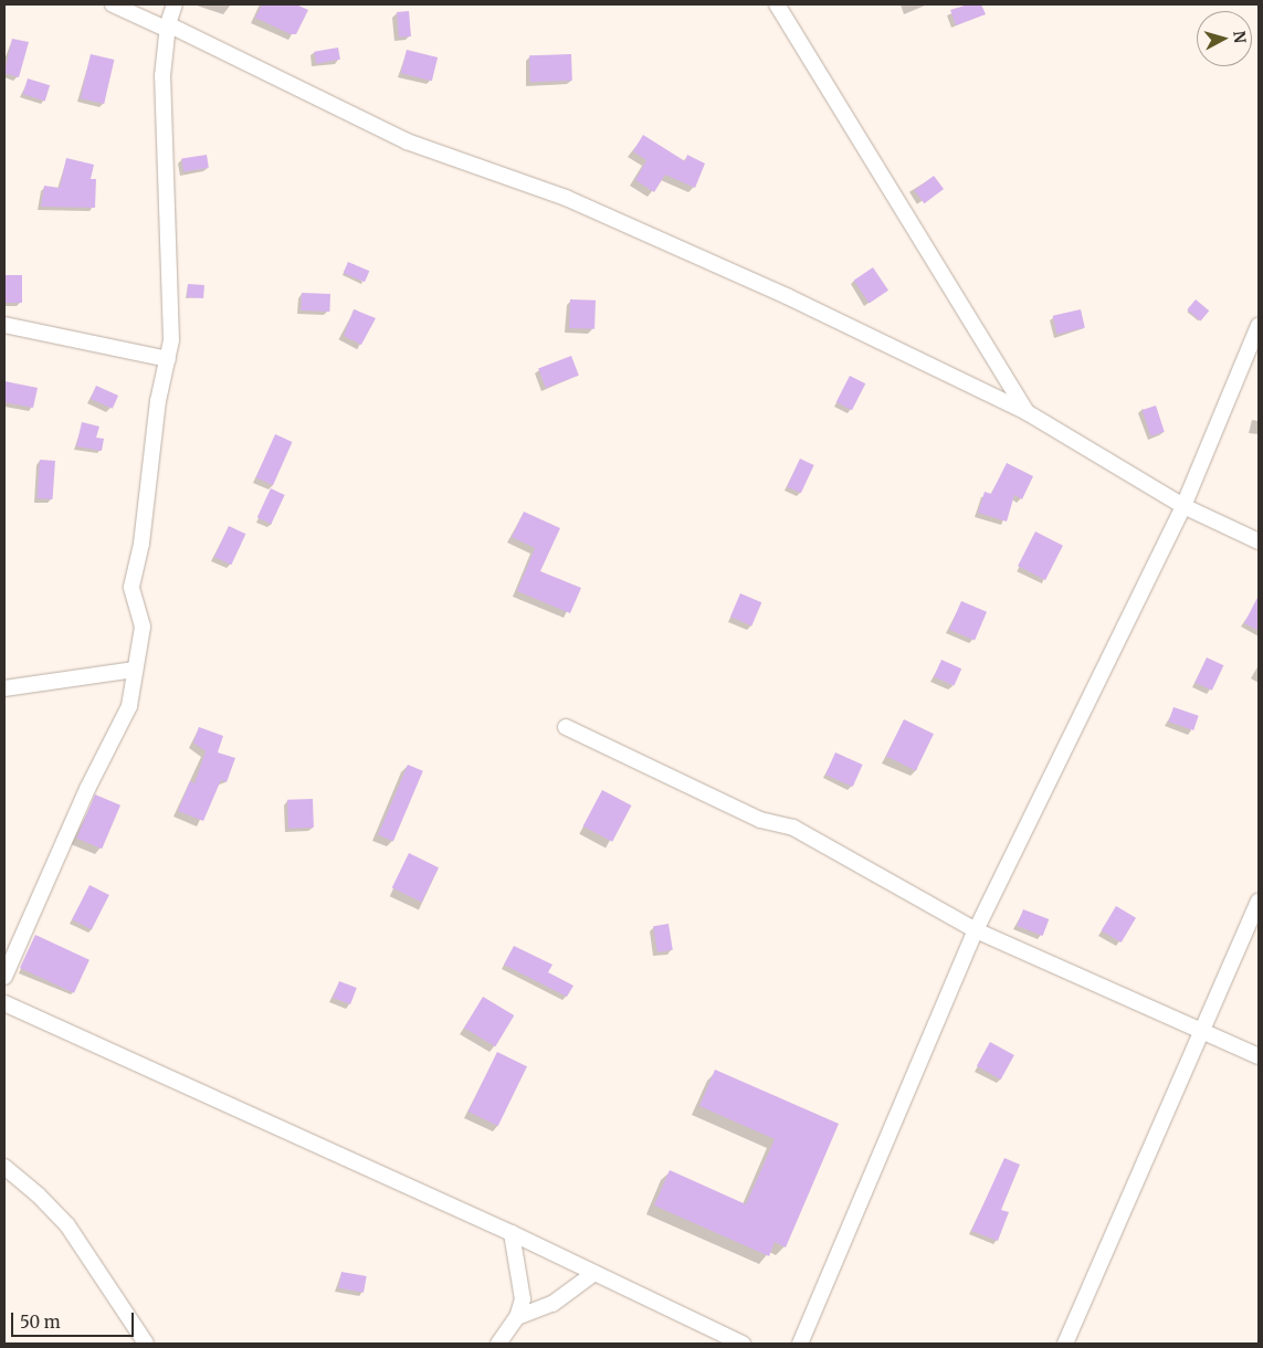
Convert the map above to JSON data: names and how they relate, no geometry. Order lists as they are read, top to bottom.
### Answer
{
  "scale_bar": "50 m",
  "north": "right"
}
